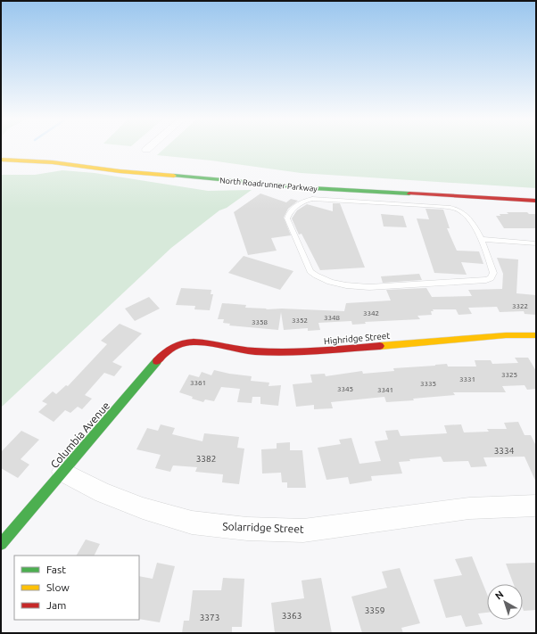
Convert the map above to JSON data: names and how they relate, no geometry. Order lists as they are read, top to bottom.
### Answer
{
  "streets": {
    "street": [
      "North Roadrunner Parkway",
      "Highridge Street",
      "Columbia Avenue",
      "Solarridge Street"
    ]
  },
  "crossings": [
    ["Highridge Street", "Columbia Avenue"],
    ["Columbia Avenue", "Solarridge Street"]
  ],
  "house_numbers": [
    "3322",
    "3342",
    "3348",
    "3352",
    "3358",
    "3325",
    "3331",
    "3361",
    "3335",
    "3345",
    "3341",
    "3334",
    "3382",
    "3359",
    "3363",
    "3373"
  ],
  "legend": ["Fast", "Slow", "Jam"],
  "north": "top left"
}
